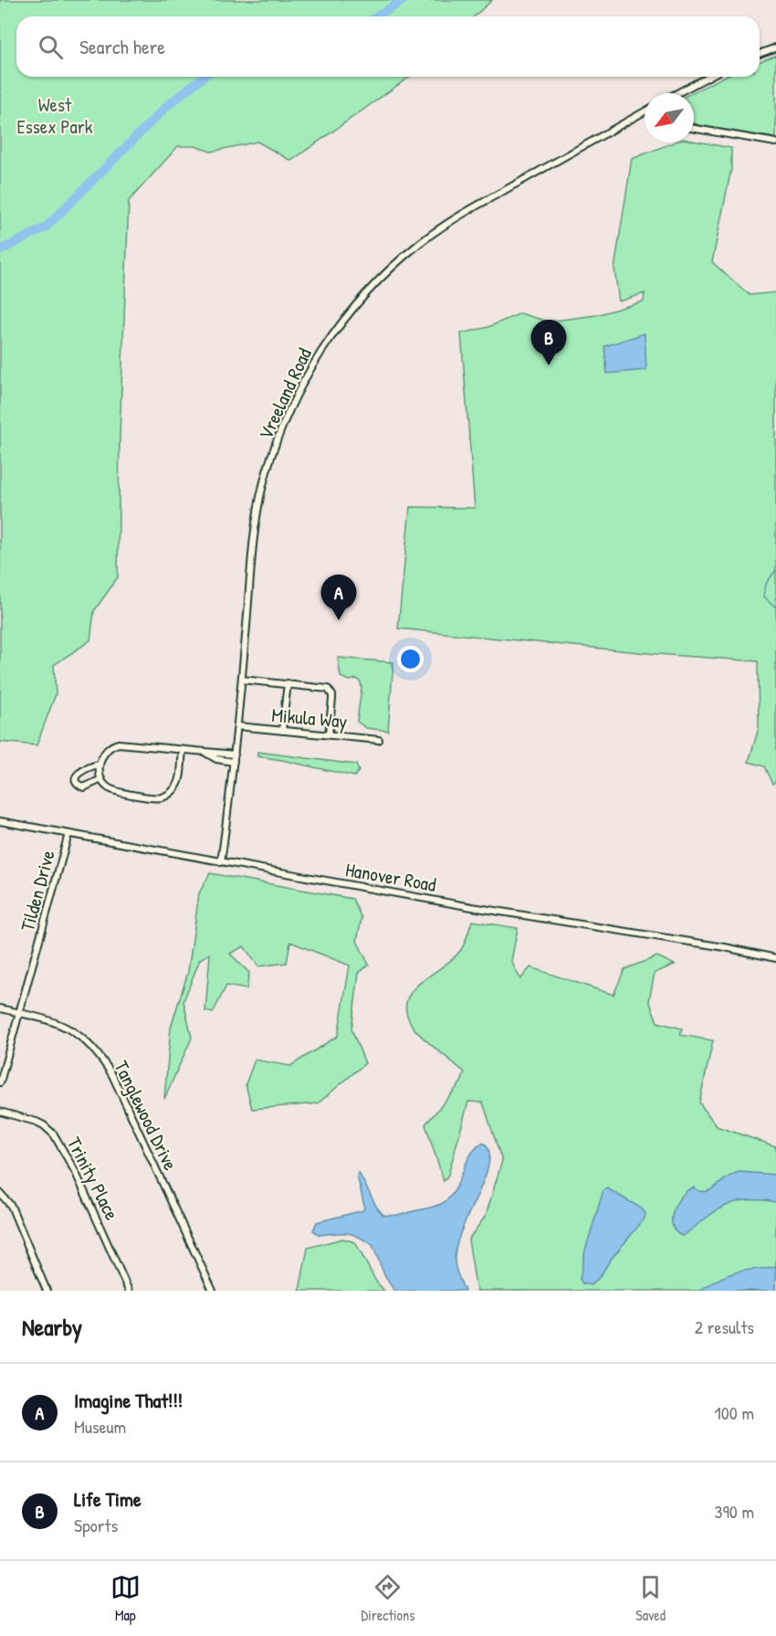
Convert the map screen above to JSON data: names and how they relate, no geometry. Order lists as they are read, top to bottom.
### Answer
{
  "streets": {
    "street": [
      "Vreeland Road",
      "Mikula Way",
      "Hanover Road",
      "Tilden Drive",
      "Tanglewood Drive",
      "Trinity Place"
    ]
  },
  "crossings": [
    ["Vreeland Road", "Mikula Way"],
    ["Vreeland Road", "Hanover Road"],
    ["Hanover Road", "Tilden Drive"],
    ["Tilden Drive", "Tanglewood Drive"]
  ],
  "parks": ["West Essex Park"],
  "north": "bottom left",
  "page": {
    "search": "Search here",
    "pins": ["B", "A"],
    "heading": ["Nearby", "2 results"],
    "list": [
      {
        "mark": "A",
        "name": "Imagine That!!!",
        "note": "Museum",
        "value": "100 m"
      },
      {
        "mark": "B",
        "name": "Life Time",
        "note": "Sports",
        "value": "390 m"
      }
    ],
    "nav": ["Map", "Directions", "Saved"]
  }
}
